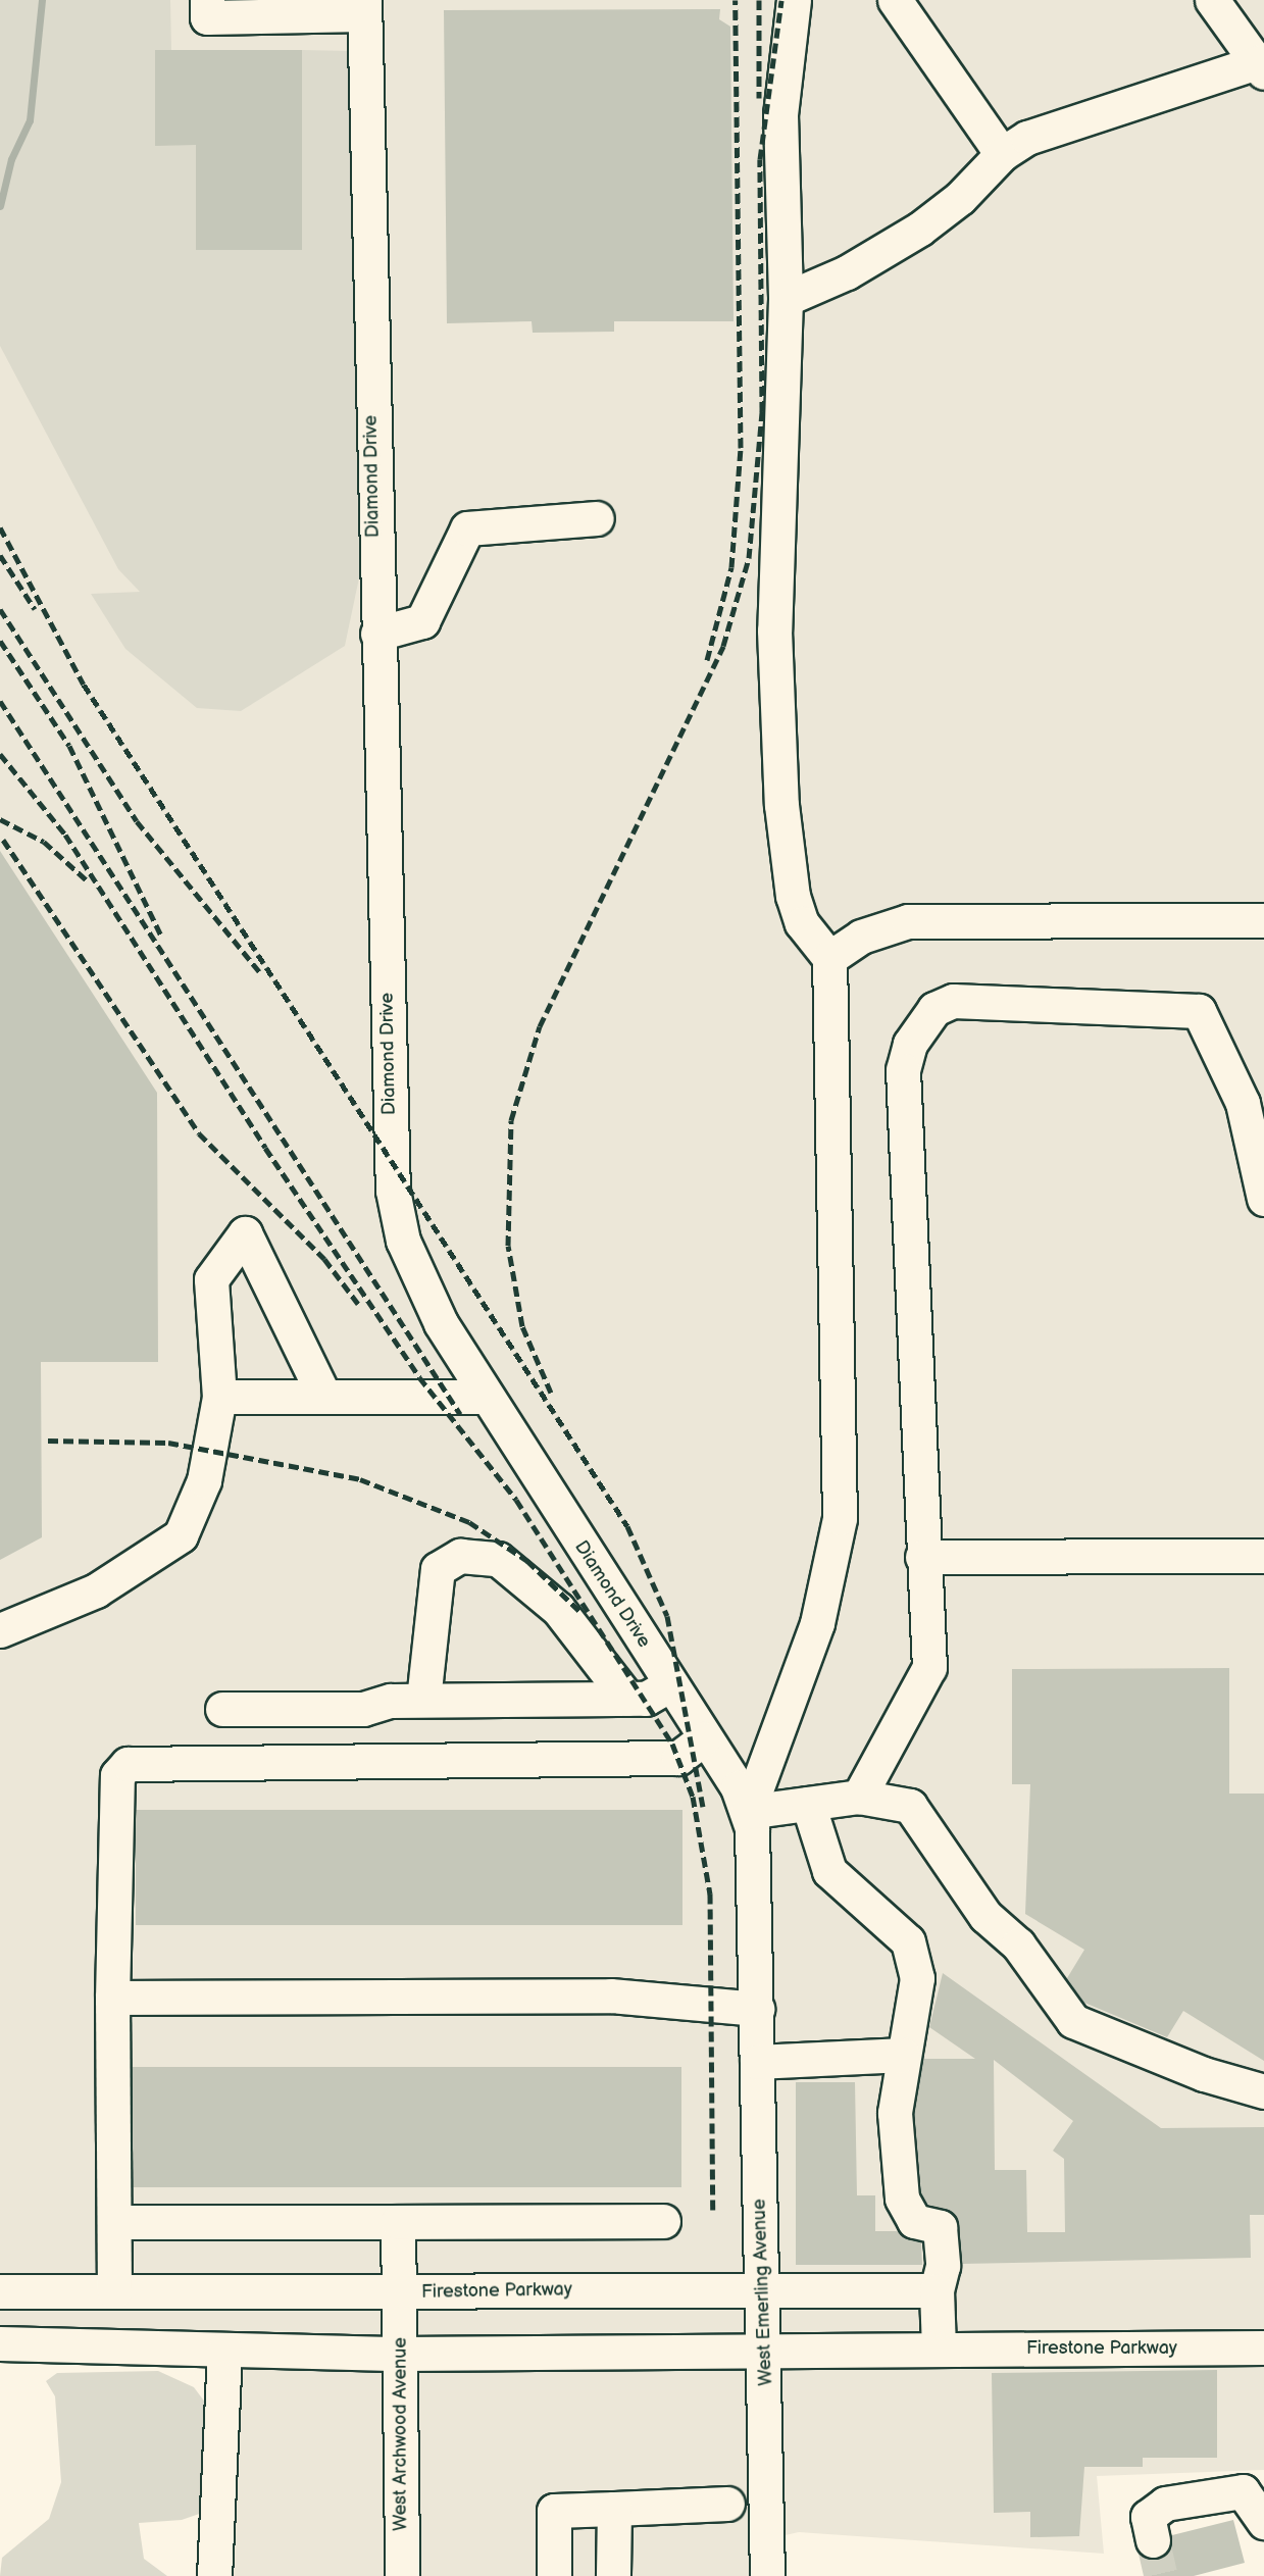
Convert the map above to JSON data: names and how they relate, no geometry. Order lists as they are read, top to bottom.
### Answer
{
  "streets": {
    "street": [
      "Diamond Drive",
      "Firestone Parkway",
      "West Emerling Avenue",
      "West Archwood Avenue"
    ]
  },
  "crossings": [
    ["Diamond Drive", "West Emerling Avenue"],
    ["Firestone Parkway", "West Emerling Avenue"],
    ["Firestone Parkway", "West Archwood Avenue"]
  ]
}
